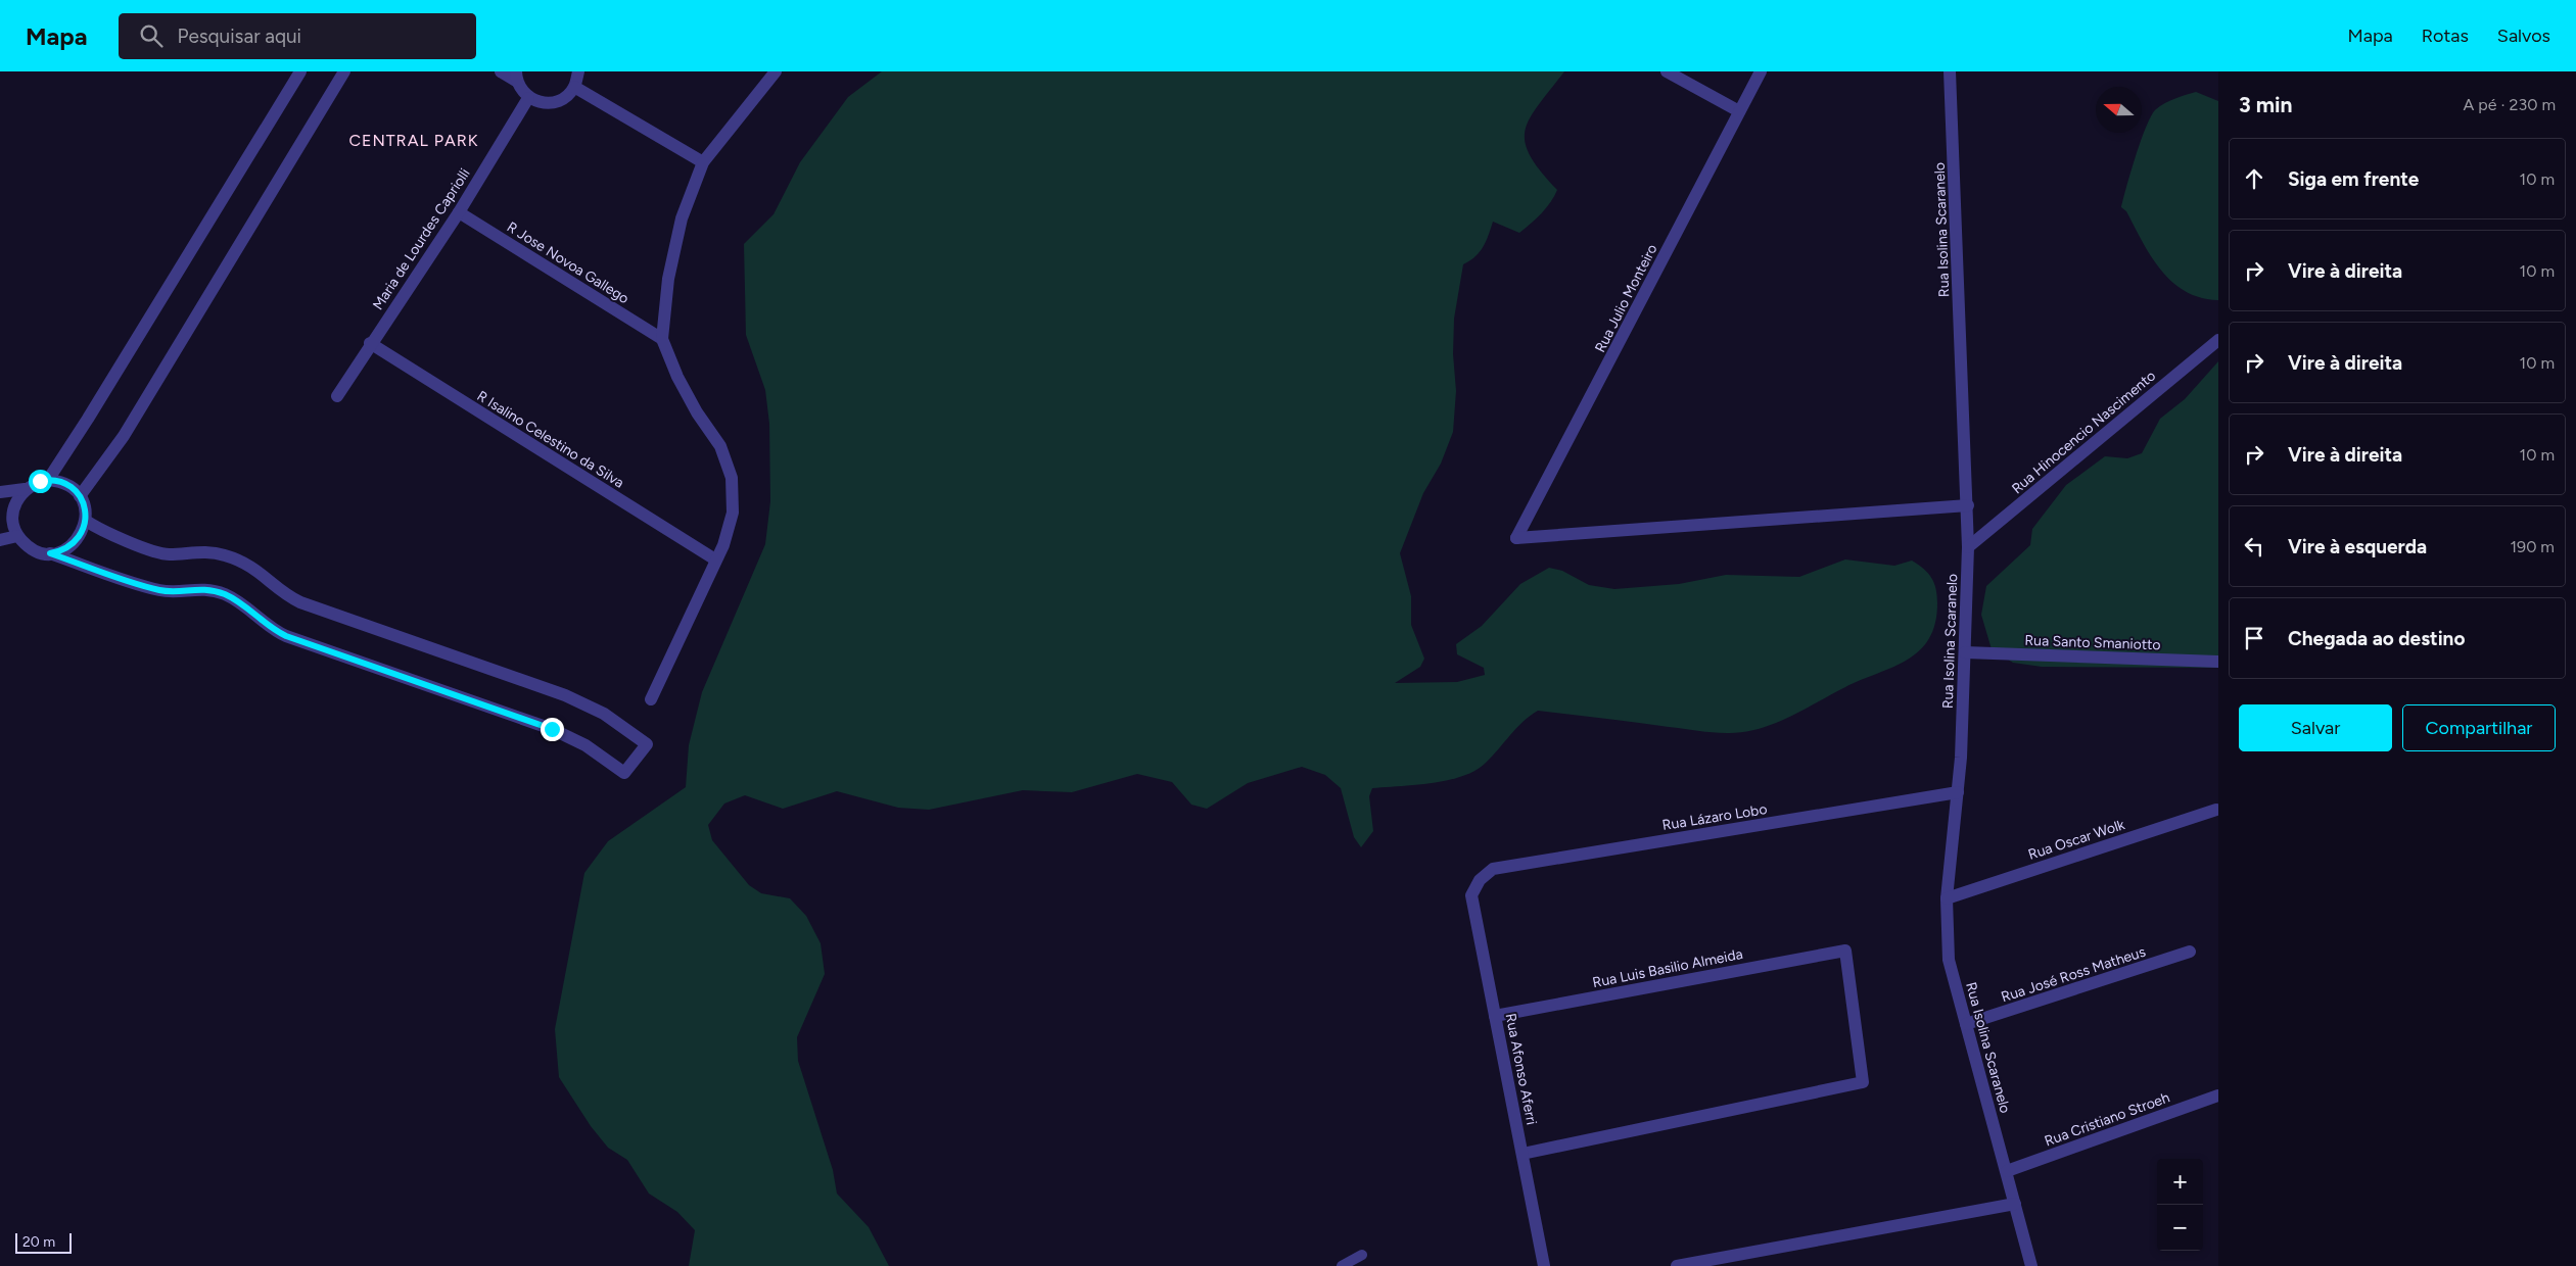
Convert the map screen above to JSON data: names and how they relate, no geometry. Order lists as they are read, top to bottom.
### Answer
{
  "streets": {
    "street": [
      "Rua Isolina Scaranelo",
      "Maria de Lourdes Capriolli",
      "R Jose Novoa Gallego",
      "Rua Julio Monteiro",
      "Rua Hinocencio Nascimento",
      "R Isalino Celestino da Silva",
      "Rua Santo Smaniotto",
      "Rua Lázaro Lobo",
      "Rua Oscar Wolk",
      "Rua Luis Basilio Almeida",
      "Rua José Ross Matheus",
      "Rua Afonso Aferri",
      "Rua Cristiano Stroeh"
    ]
  },
  "crossings": [
    ["Rua Isolina Scaranelo", "Rua Julio Monteiro"],
    ["Rua Isolina Scaranelo", "Rua Hinocencio Nascimento"],
    ["Rua Isolina Scaranelo", "Rua Santo Smaniotto"],
    ["Rua Isolina Scaranelo", "Rua Lázaro Lobo"],
    ["Rua Isolina Scaranelo", "Rua Oscar Wolk"],
    ["Rua Isolina Scaranelo", "Rua José Ross Matheus"],
    ["Rua Isolina Scaranelo", "Rua Cristiano Stroeh"],
    ["Maria de Lourdes Capriolli", "R Jose Novoa Gallego"],
    ["Maria de Lourdes Capriolli", "R Isalino Celestino da Silva"],
    ["Rua Lázaro Lobo", "Rua Afonso Aferri"],
    ["Rua Luis Basilio Almeida", "Rua Afonso Aferri"]
  ],
  "districts": ["CENTRAL PARK"],
  "scale_bar": "20 m",
  "north": "left",
  "page": {
    "header": "Mapa",
    "search": "Pesquisar aqui",
    "nav": ["Mapa", "Rotas", "Salvos"],
    "heading": ["3 min", "A pé · 230 m"],
    "list": [
      ["Siga em frente", "10 m"],
      ["Vire à direita", "10 m"],
      ["Vire à direita", "10 m"],
      ["Vire à direita", "10 m"],
      ["Vire à esquerda", "190 m"],
      "Chegada ao destino"
    ],
    "buttons": ["Salvar", "Compartilhar"],
    "map_buttons": ["+", "−"],
    "scale": "20 m"
  }
}
